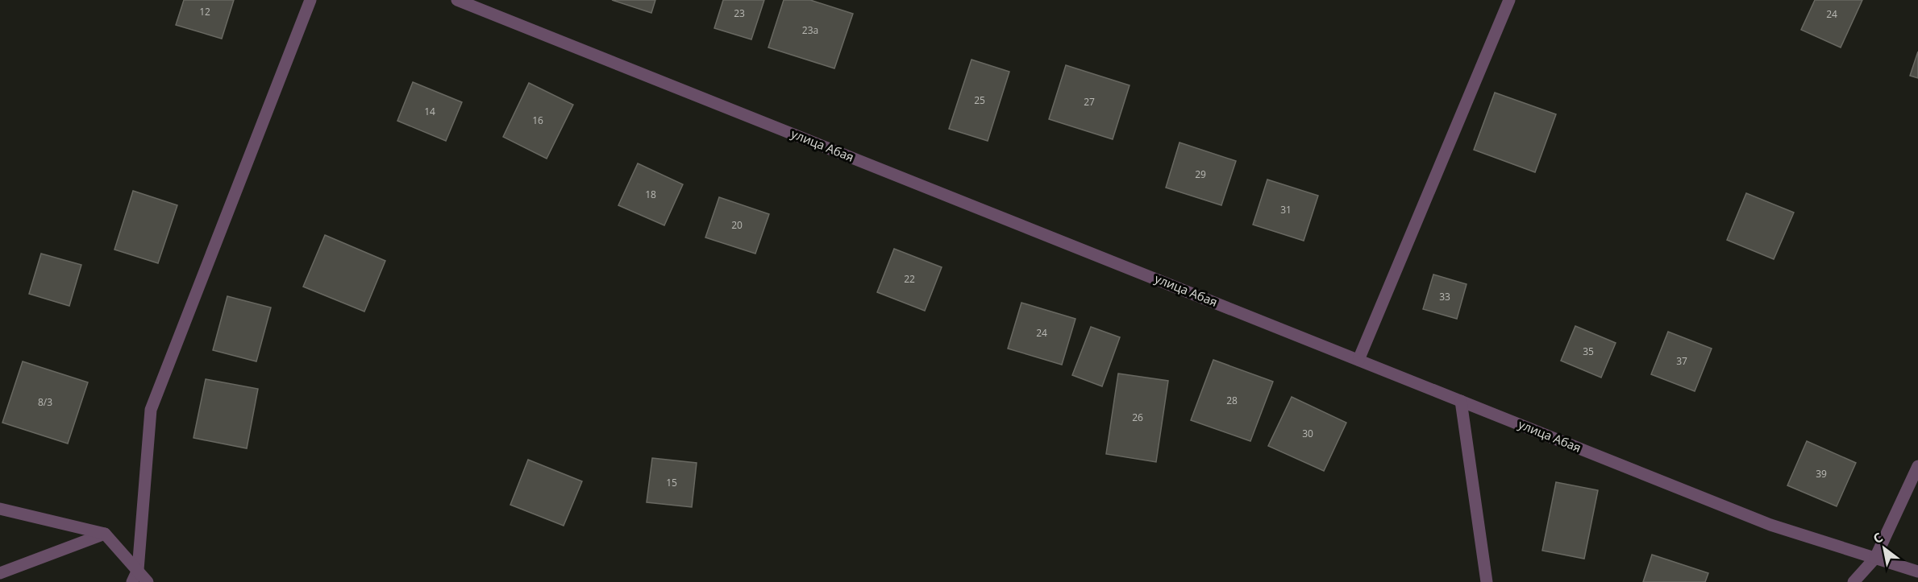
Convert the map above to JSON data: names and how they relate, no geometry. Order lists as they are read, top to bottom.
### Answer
{
  "streets": {
    "street": ["улица Абая"]
  },
  "house_numbers": [
    "12",
    "23",
    "24",
    "23а",
    "25",
    "27",
    "14",
    "16",
    "29",
    "18",
    "31",
    "20",
    "22",
    "33",
    "24",
    "35",
    "37",
    "28",
    "8/3",
    "26",
    "30",
    "39",
    "15"
  ],
  "north": "top left"
}
